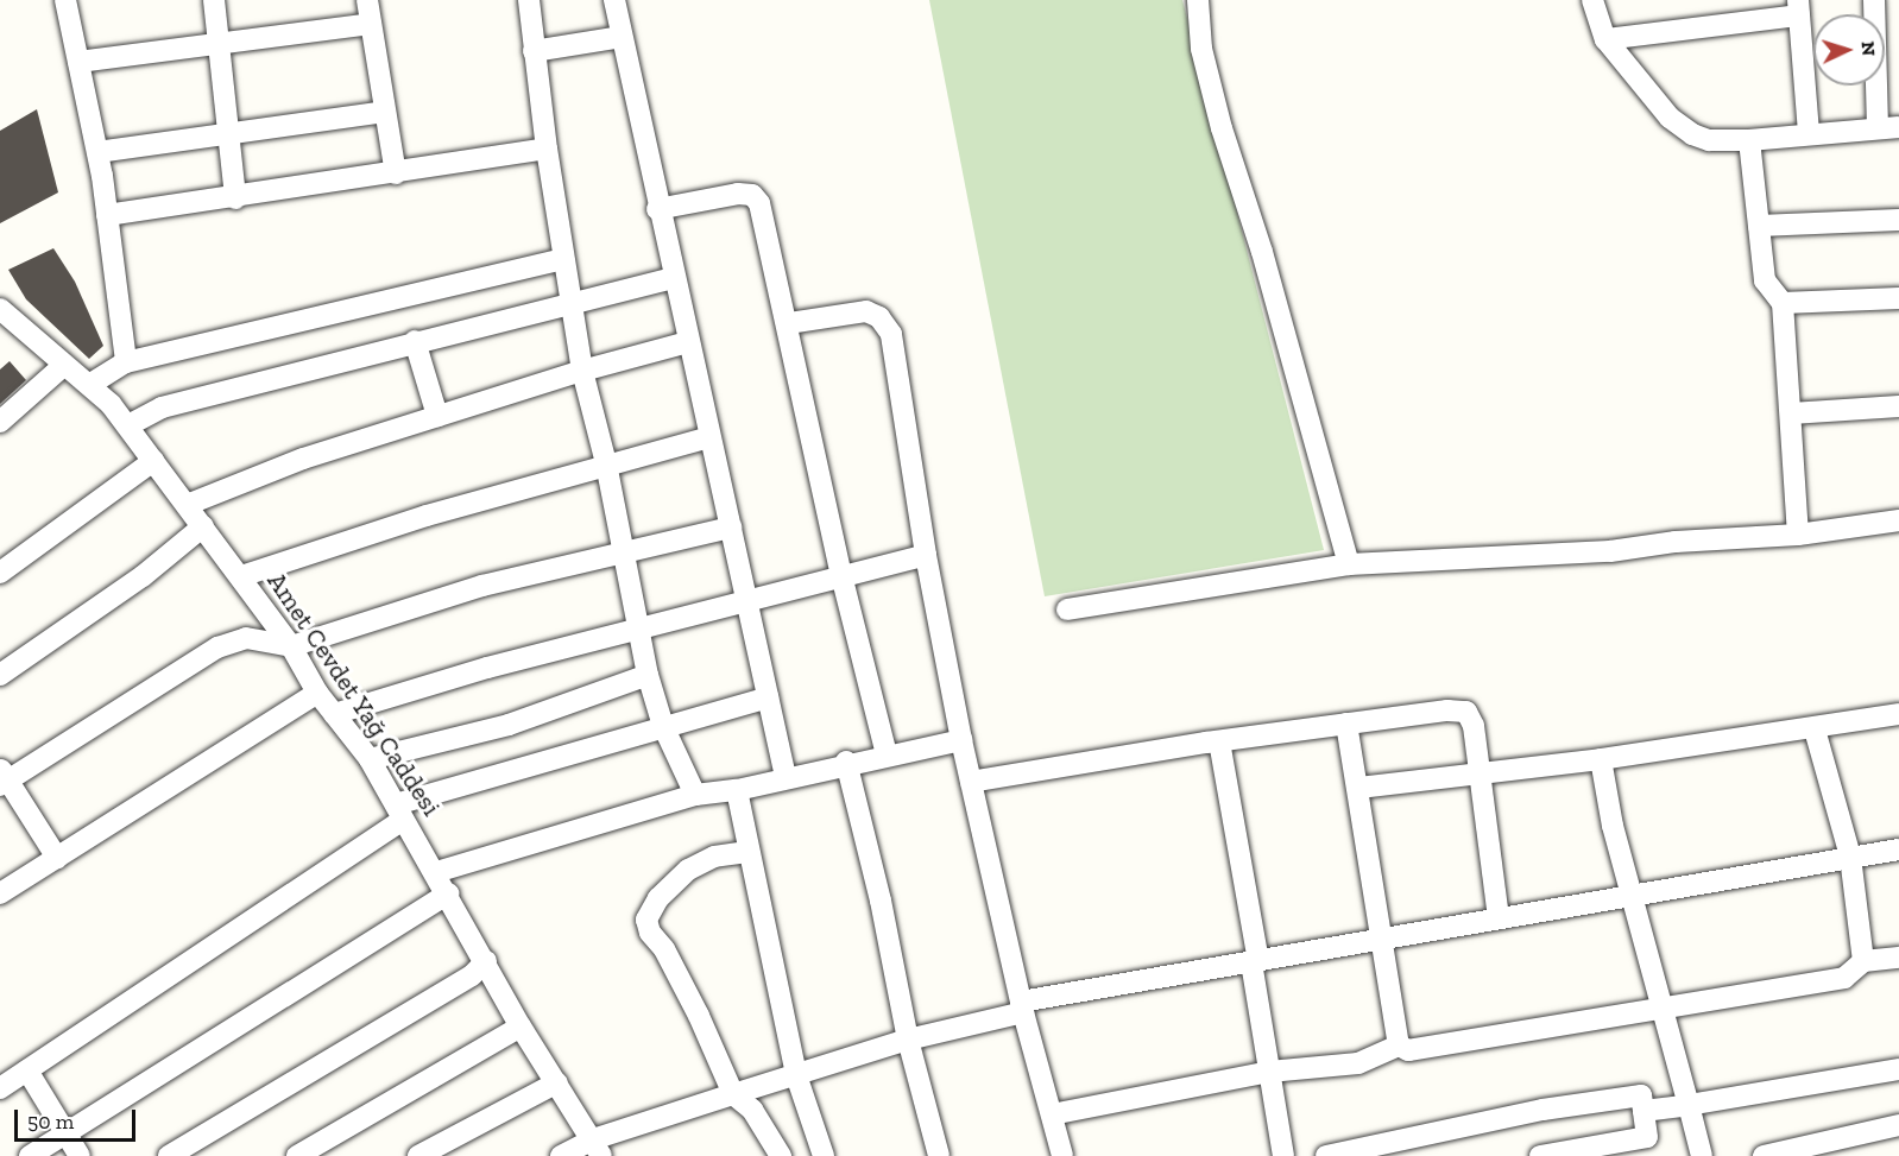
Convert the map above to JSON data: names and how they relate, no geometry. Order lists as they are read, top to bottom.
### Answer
{
  "streets": {
    "street": ["Amet Cevdet Yağ Caddesi"]
  },
  "scale_bar": "50 m",
  "north": "right"
}
